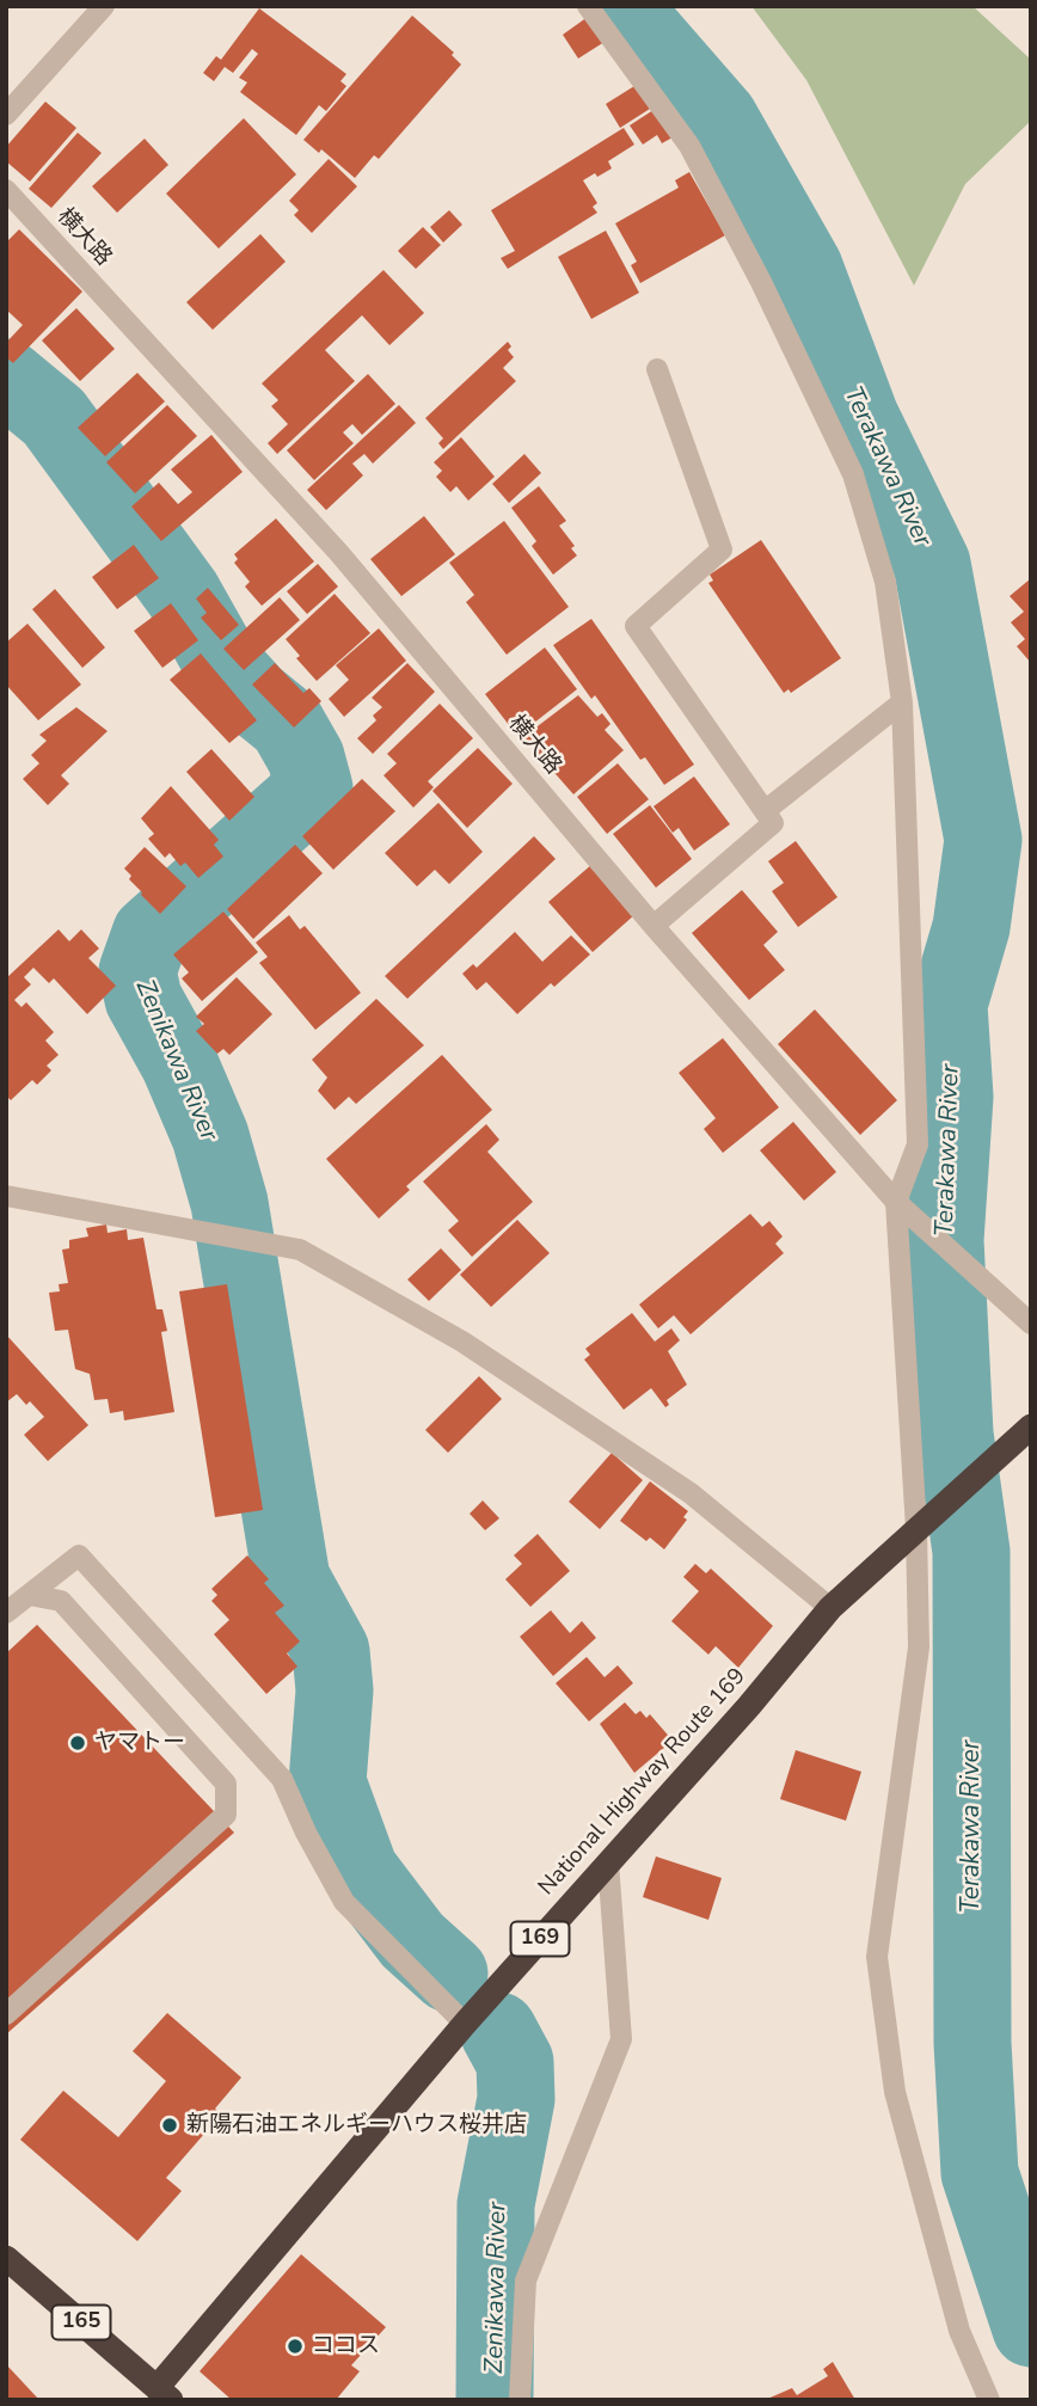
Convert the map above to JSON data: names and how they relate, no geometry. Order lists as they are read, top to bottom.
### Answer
{
  "streets": {
    "highway": ["National Highway Route 169", "169", "165"],
    "street": ["横大路"]
  },
  "crossings": [
    ["National Highway Route 169", "165"]
  ],
  "water": ["Terakawa River", "Zenikawa River"],
  "places": ["ヤマトー", "新陽石油エネルギーハウス桜井店", "ココス"]
}
